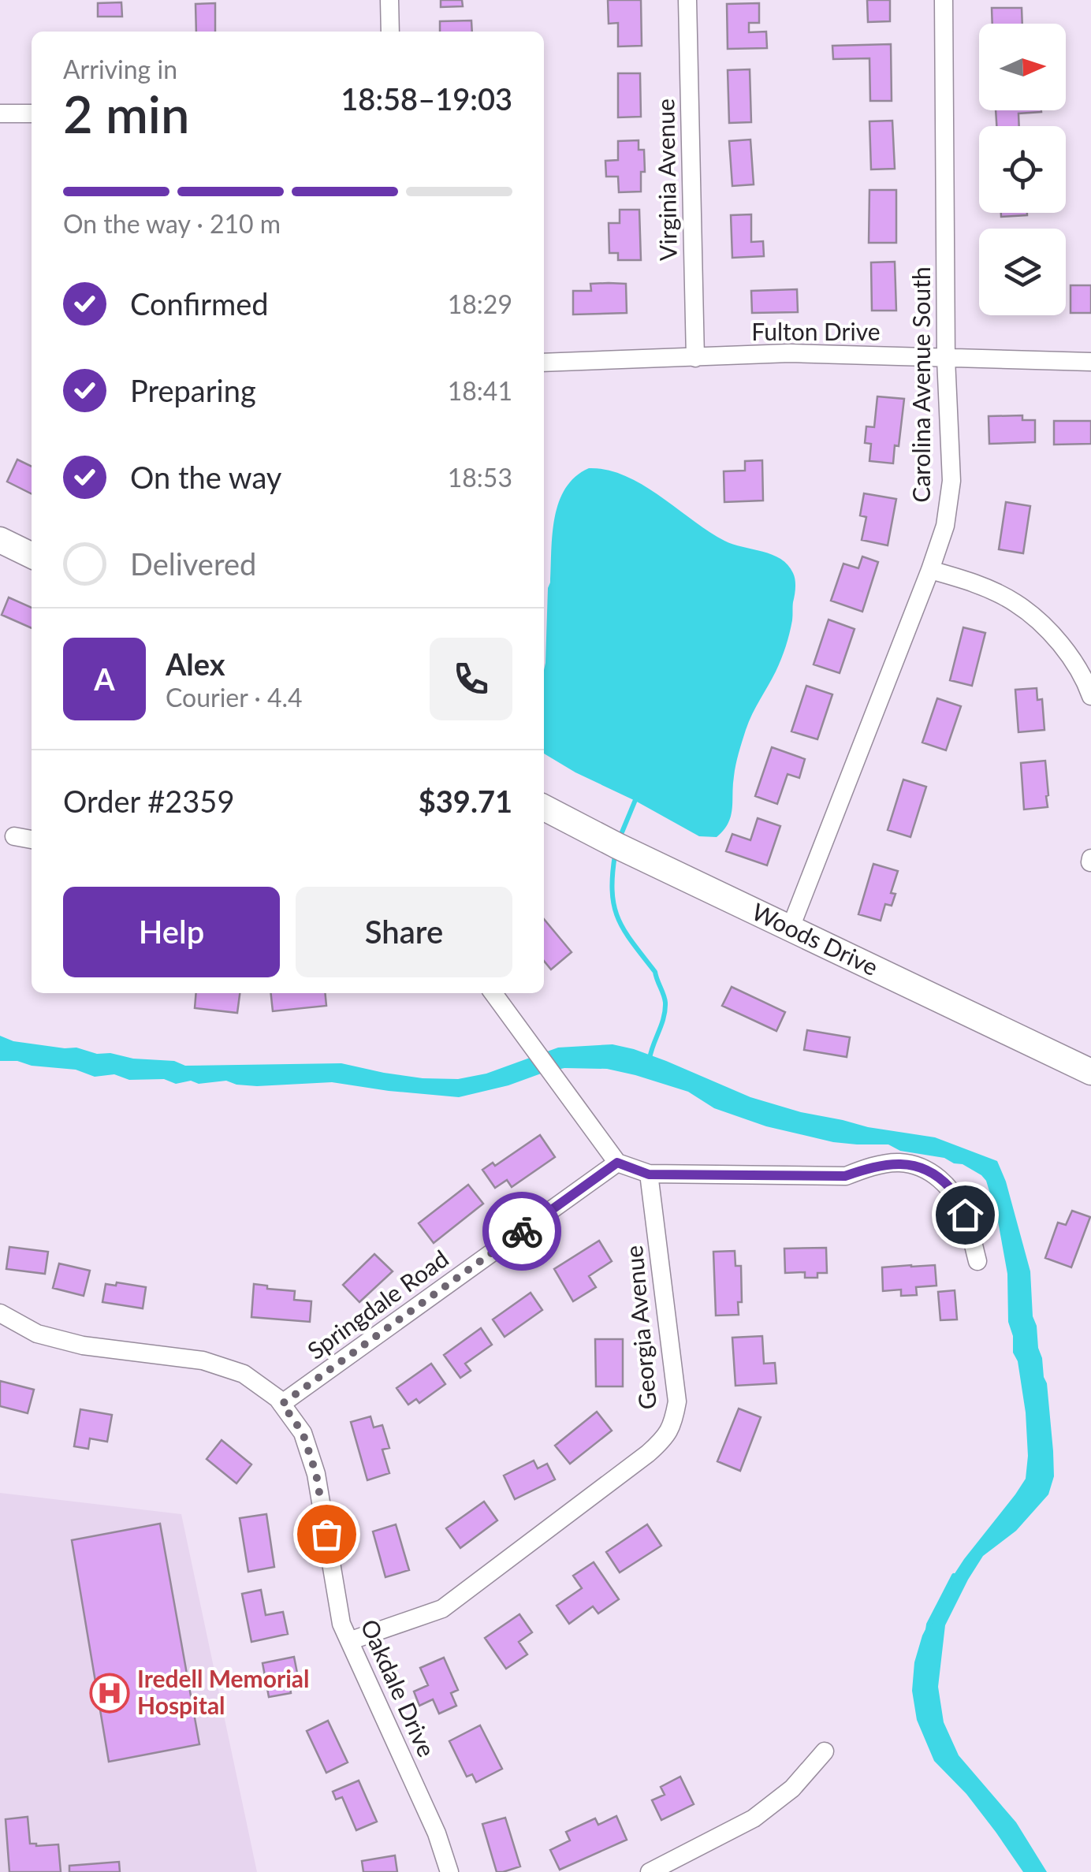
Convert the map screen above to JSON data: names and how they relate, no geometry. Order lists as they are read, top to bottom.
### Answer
{
  "streets": {
    "street": [
      "Virginia Avenue",
      "Fulton Drive",
      "Carolina Avenue South",
      "Woods Drive",
      "Springdale Road",
      "Georgia Avenue",
      "Oakdale Drive"
    ]
  },
  "crossings": [
    ["Virginia Avenue", "Fulton Drive"],
    ["Fulton Drive", "Carolina Avenue South"],
    ["Carolina Avenue South", "Woods Drive"],
    ["Springdale Road", "Oakdale Drive"],
    ["Georgia Avenue", "Oakdale Drive"]
  ],
  "places": {
    "hospital": ["Iredell Memorial Hospital"]
  },
  "north": "right",
  "page": {
    "heading": ["2 min", "Arriving in", "18:58–19:03"],
    "panel": [
      "Alex",
      "Courier · 4.4",
      "Order #2359",
      "$39.71"
    ],
    "bar": "On the way · 210 m",
    "list": [
      ["Confirmed", "18:29"],
      ["Preparing", "18:41"],
      ["On the way", "18:53"],
      "Delivered"
    ],
    "round": "A",
    "buttons": ["Help", "Share"]
  }
}
